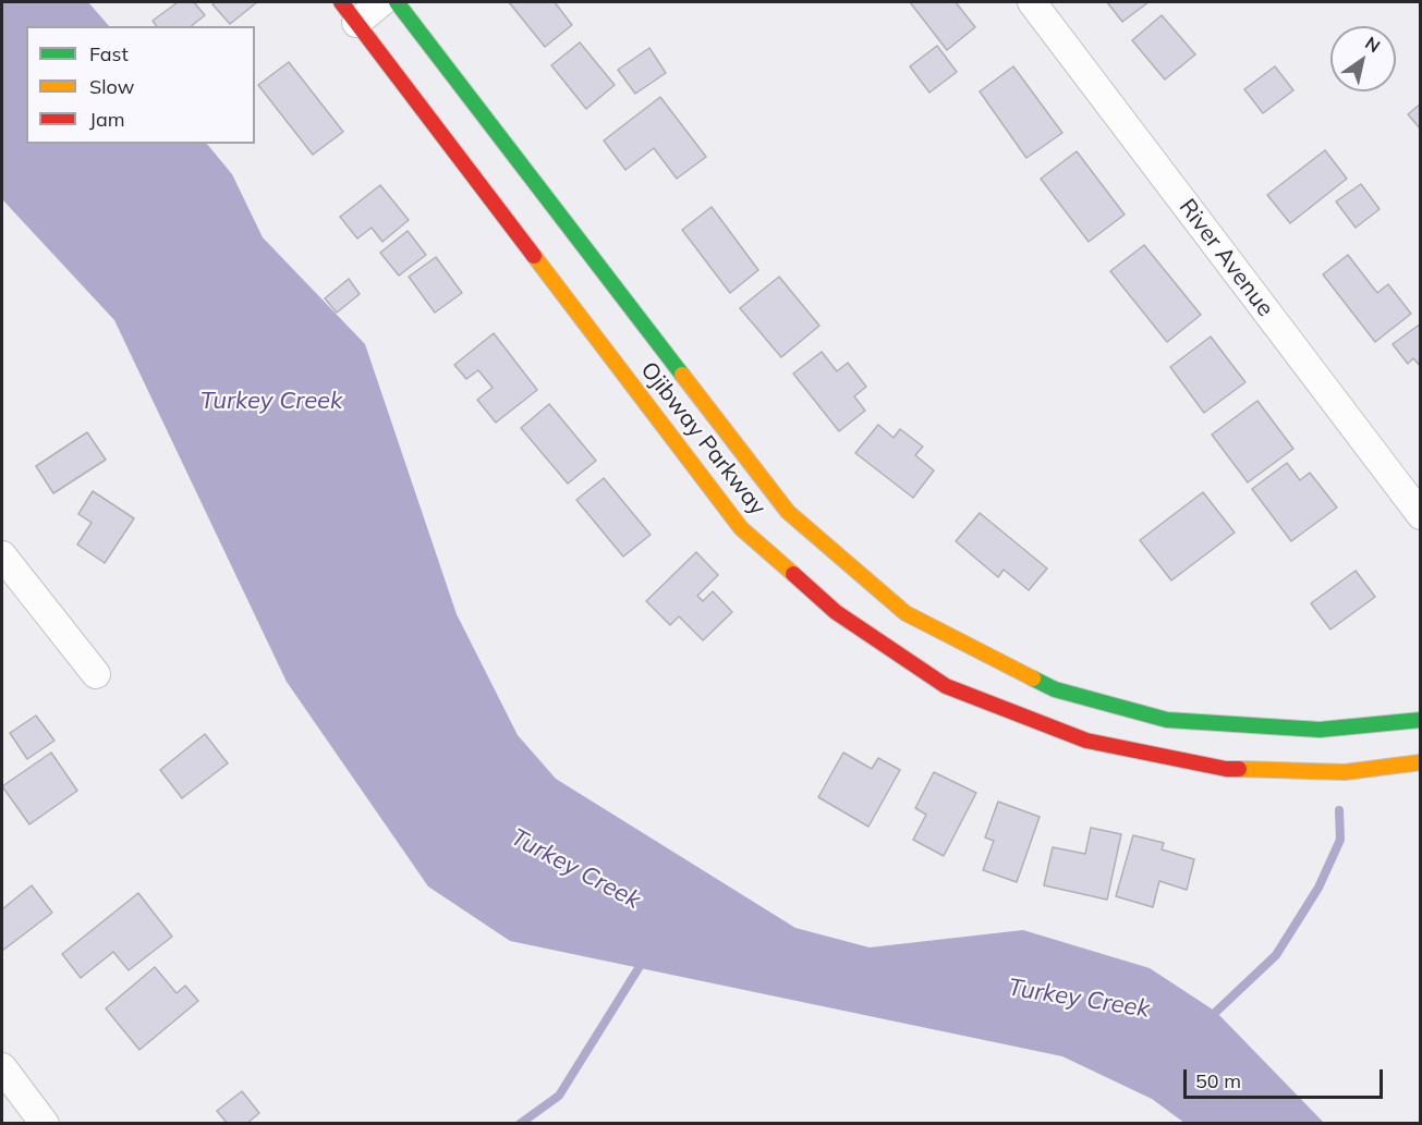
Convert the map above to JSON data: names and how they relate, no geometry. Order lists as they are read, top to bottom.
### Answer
{
  "streets": {
    "main road": ["Ojibway Parkway"],
    "street": ["River Avenue"]
  },
  "water": ["Turkey Creek"],
  "legend": ["Fast", "Slow", "Jam"],
  "scale_bar": "50 m",
  "north": "top right"
}
